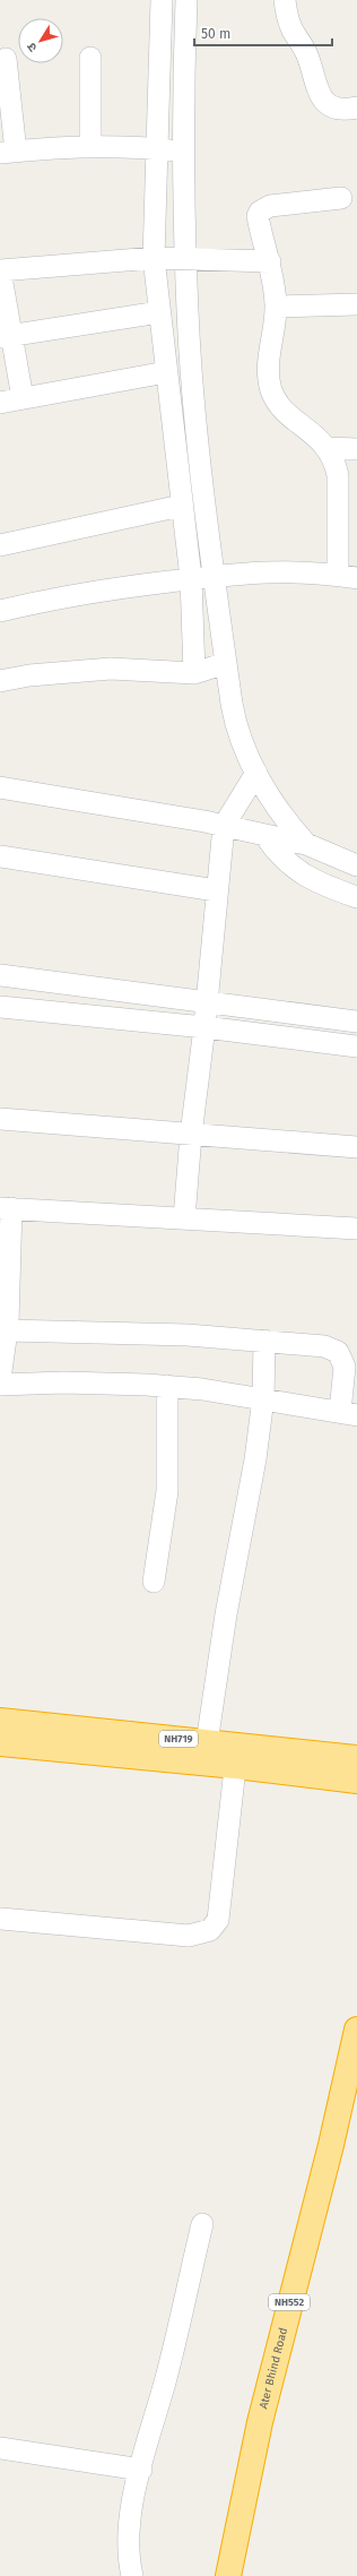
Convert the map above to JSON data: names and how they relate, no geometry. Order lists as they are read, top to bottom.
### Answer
{
  "streets": {
    "highway": ["NH719", "NH552", "Ater Bhind Road"]
  },
  "scale_bar": "50 m",
  "north": "bottom left"
}
